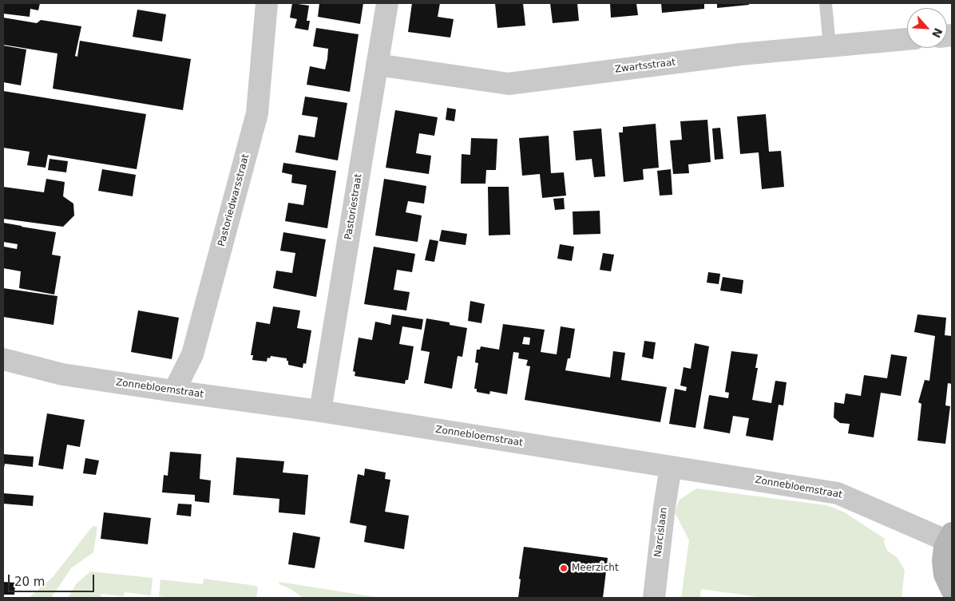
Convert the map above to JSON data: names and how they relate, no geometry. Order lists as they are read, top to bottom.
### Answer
{
  "streets": {
    "street": [
      "Zwartsstraat",
      "Pastoriedwarsstraat",
      "Pastoriestraat",
      "Zonnebloemstraat",
      "Narcislaan"
    ]
  },
  "crossings": [
    ["Zwartsstraat", "Pastoriestraat"],
    ["Pastoriedwarsstraat", "Zonnebloemstraat"],
    ["Pastoriestraat", "Zonnebloemstraat"],
    ["Zonnebloemstraat", "Narcislaan"]
  ],
  "places": ["Meerzicht"],
  "scale_bar": "20 m",
  "north": "bottom right"
}
